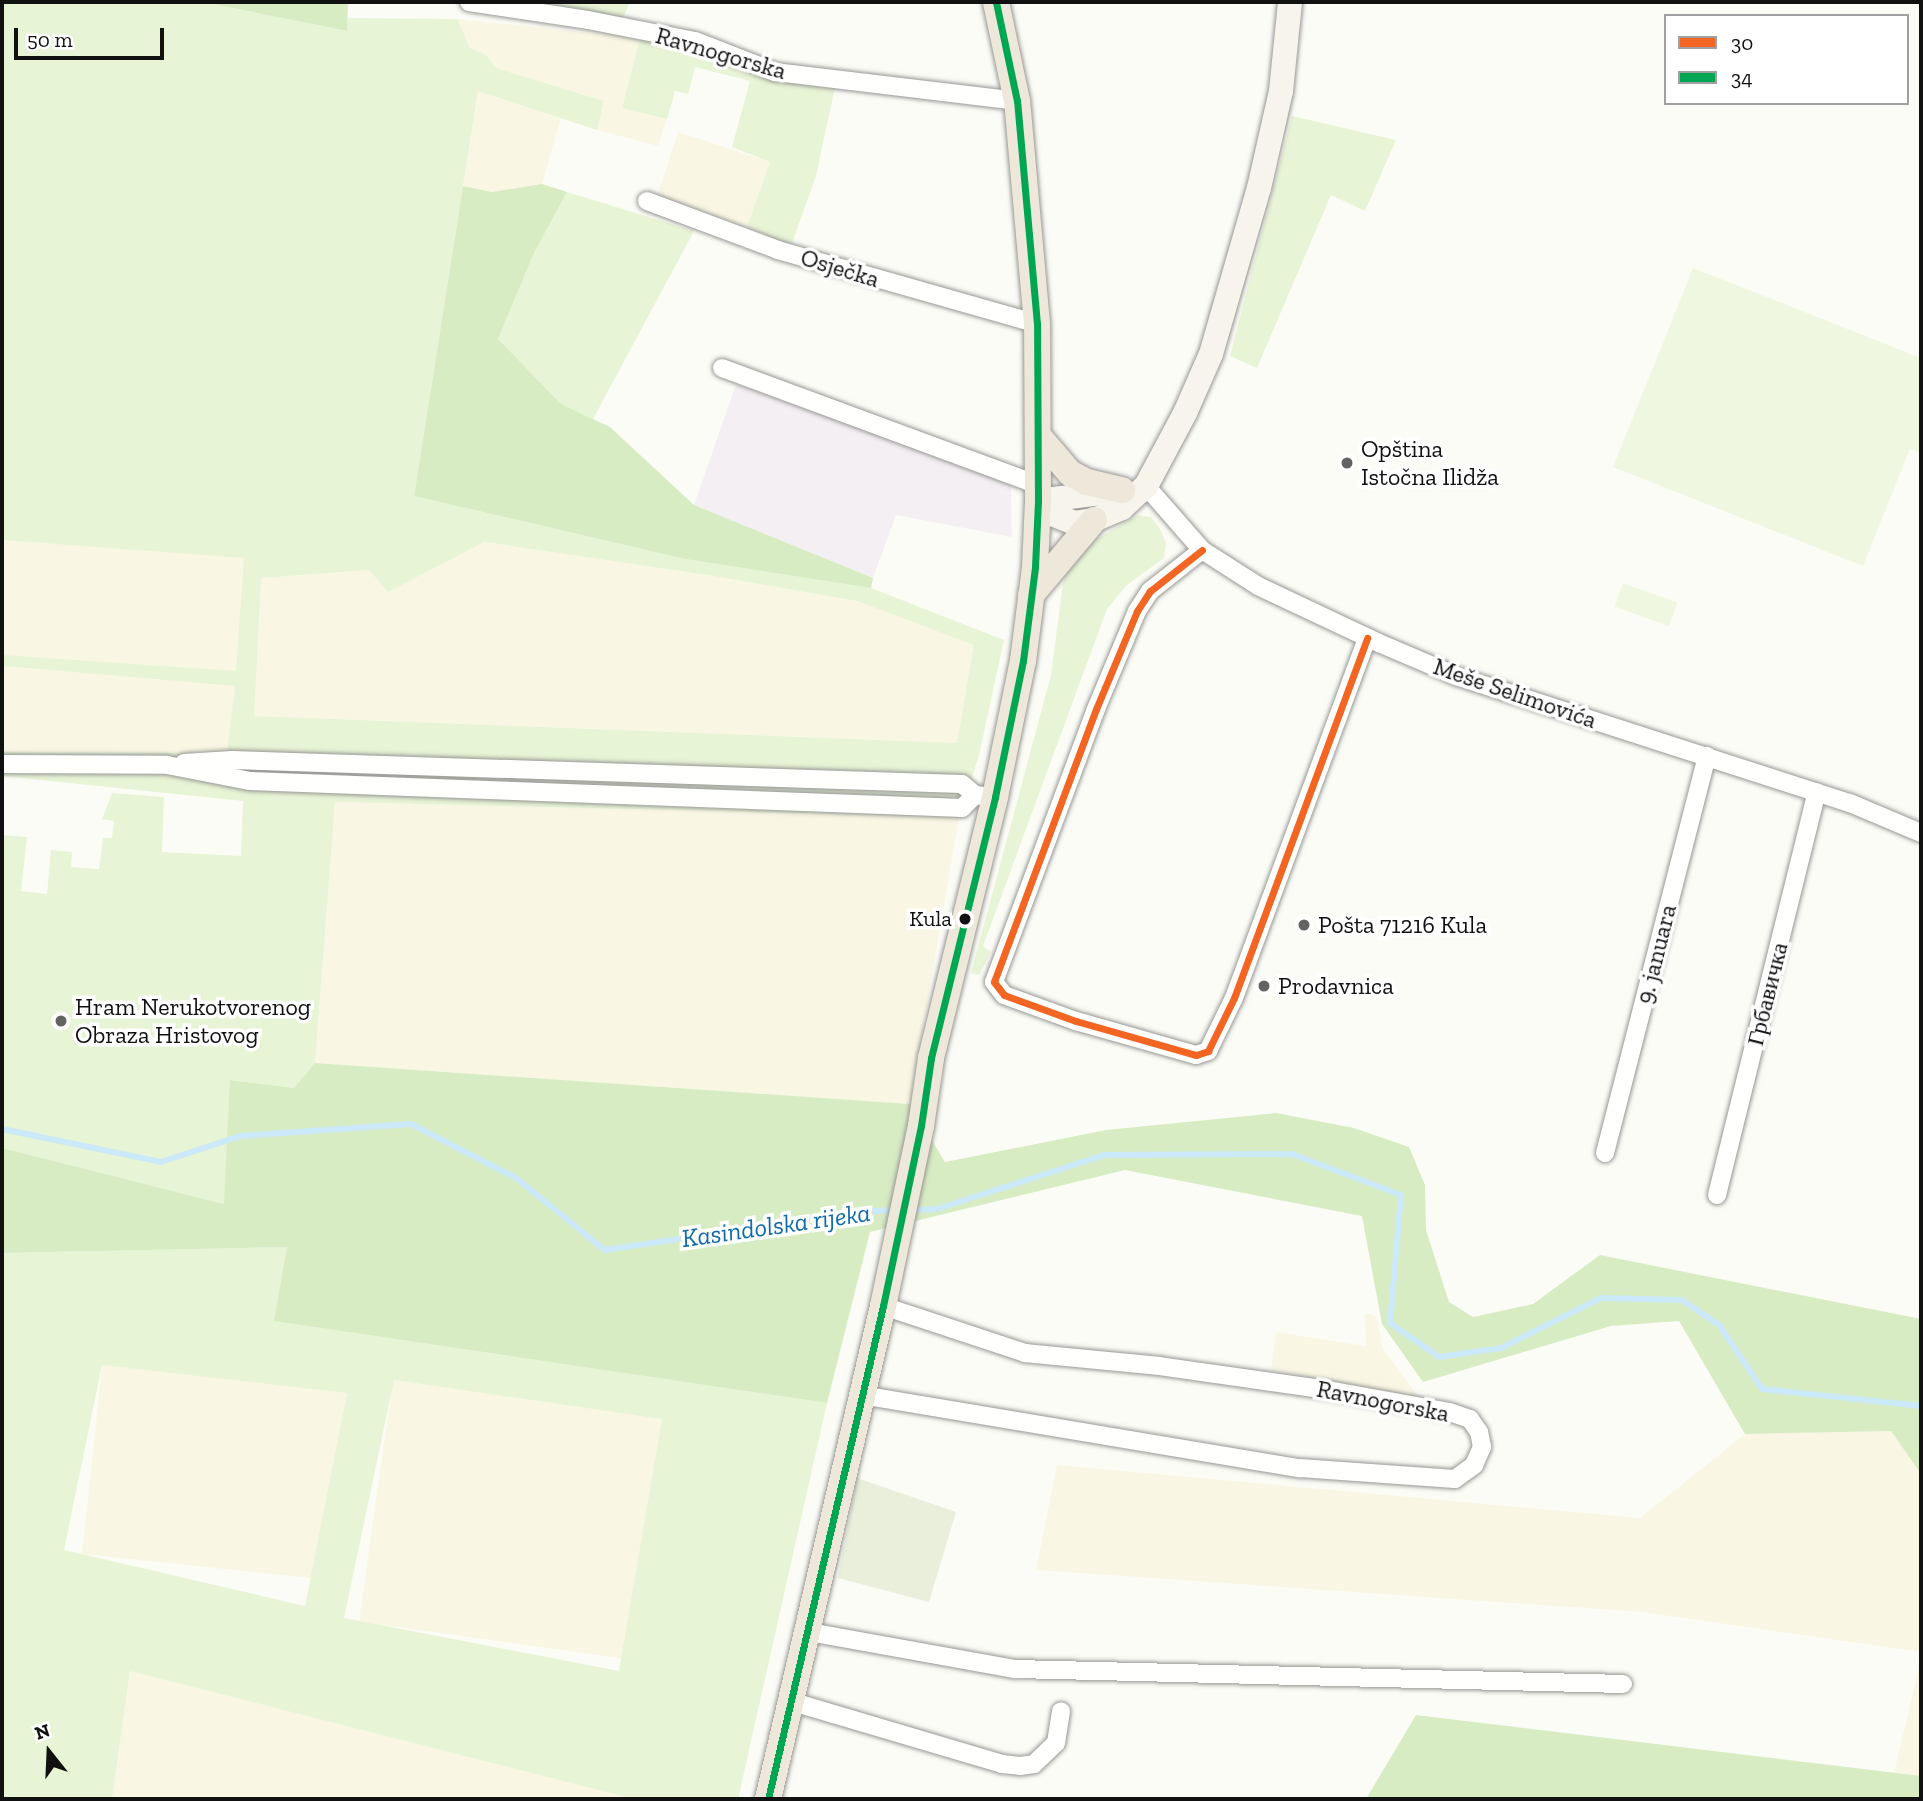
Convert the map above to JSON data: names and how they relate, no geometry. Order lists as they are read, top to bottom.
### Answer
{
  "streets": {
    "street": [
      "Ravnogorska",
      "Osječka",
      "Meše Selimovića",
      "9. januara",
      "Грбавичка"
    ]
  },
  "crossings": [
    ["Meše Selimovića", "9. januara"],
    ["Meše Selimovića", "Грбавичка"]
  ],
  "water": ["Kasindolska rijeka"],
  "places": [
    "Opština Istočna Ilidža",
    "Kula",
    "Pošta 71216 Kula",
    "Prodavnica",
    "Hram Nerukotvorenog Obraza Hristovog"
  ],
  "lines": ["transit line 34", "transit line 30"],
  "legend": ["30", "34"],
  "scale_bar": "50 m",
  "north": "top"
}
